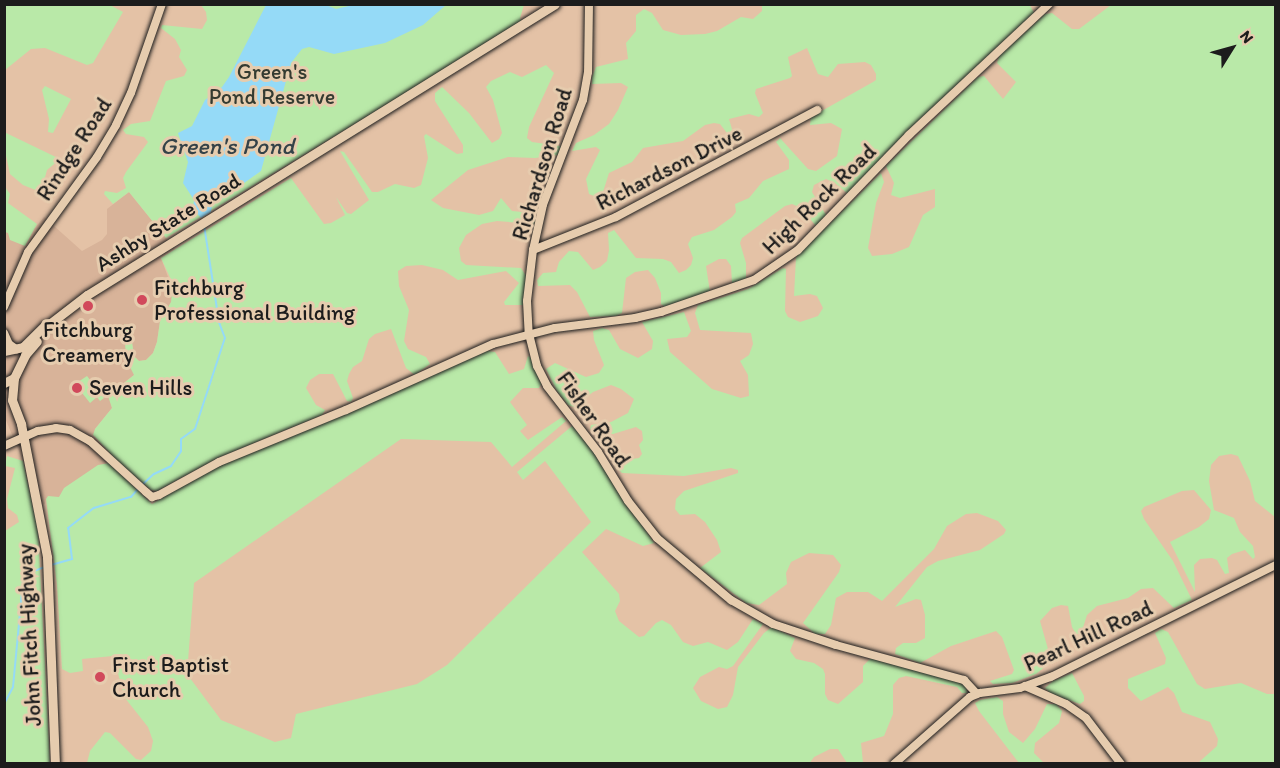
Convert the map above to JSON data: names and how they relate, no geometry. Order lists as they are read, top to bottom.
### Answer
{
  "streets": {
    "main road": ["Ashby State Road", "John Fitch Highway"],
    "street": [
      "Rindge Road",
      "Richardson Road",
      "Richardson Drive",
      "High Rock Road",
      "Fisher Road",
      "Pearl Hill Road"
    ]
  },
  "crossings": [
    ["Richardson Road", "Richardson Drive"],
    ["Richardson Road", "High Rock Road"],
    ["Richardson Road", "Fisher Road"],
    ["High Rock Road", "Fisher Road"],
    ["Ashby State Road", "John Fitch Highway"],
    ["Fisher Road", "Pearl Hill Road"]
  ],
  "water": ["Green's Pond"],
  "parks": ["Green's Pond Reserve"],
  "places": [
    "Fitchburg Professional Building",
    "Fitchburg Creamery",
    "Seven Hills",
    "First Baptist Church"
  ],
  "north": "top right"
}
